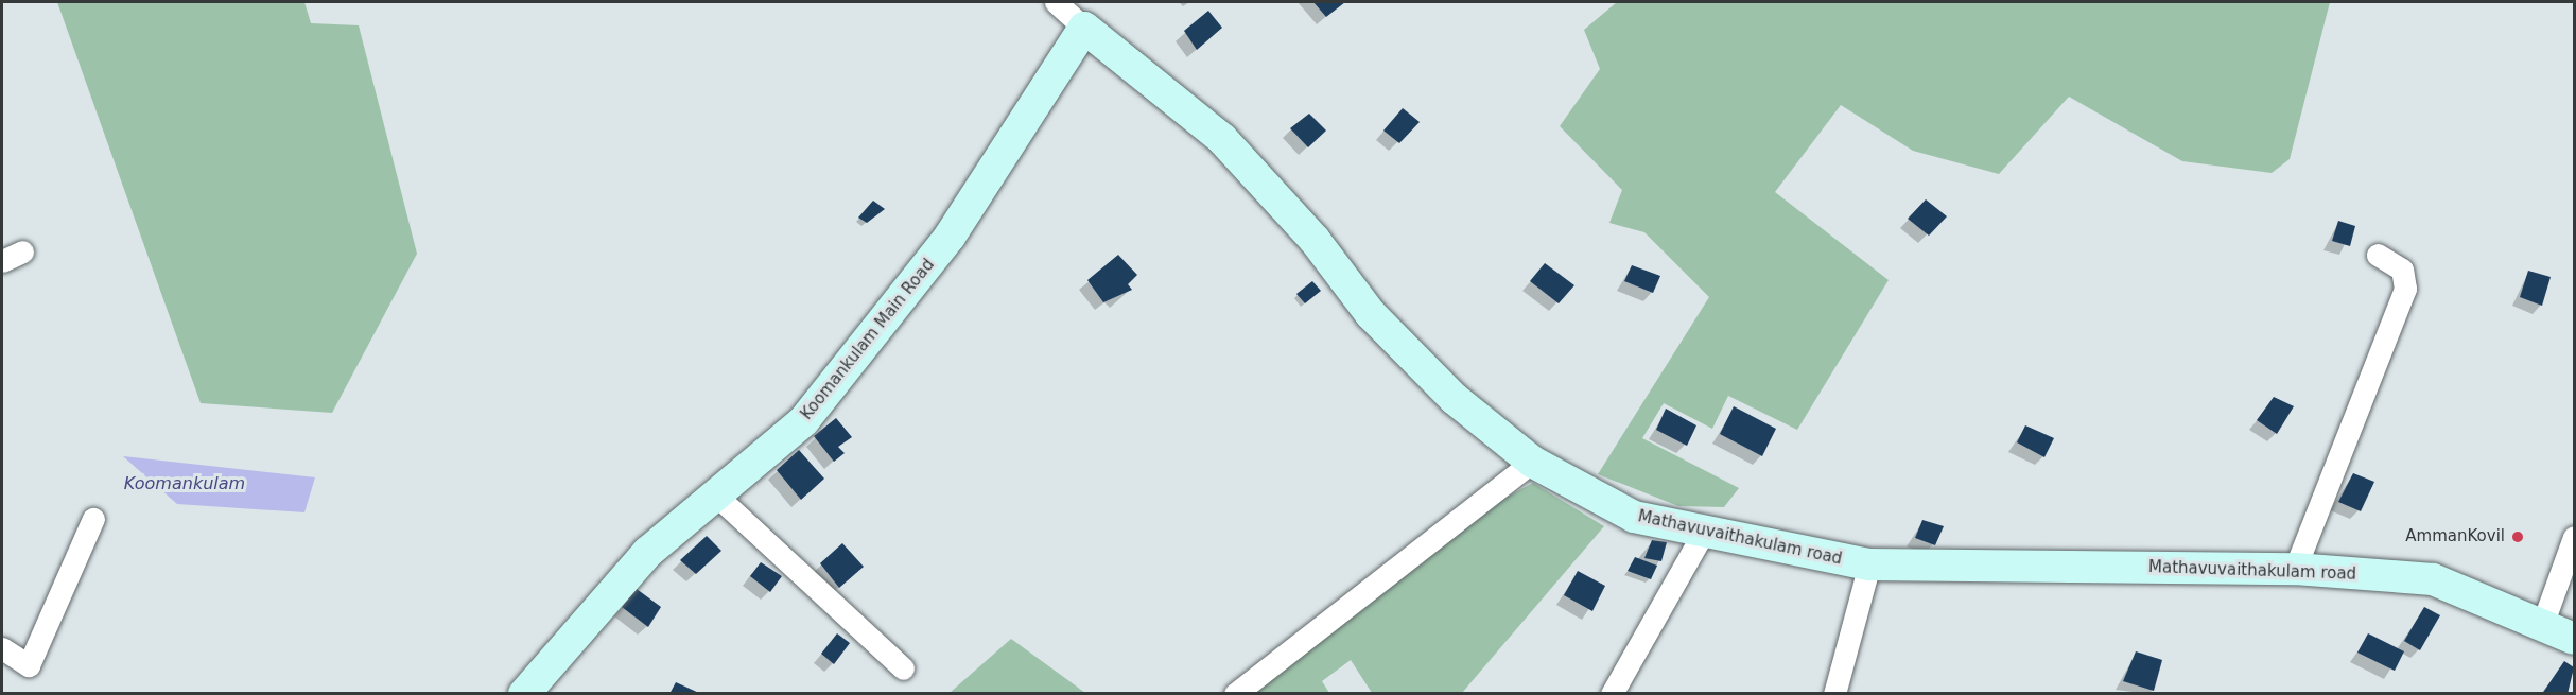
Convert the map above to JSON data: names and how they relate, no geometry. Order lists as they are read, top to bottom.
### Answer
{
  "streets": {
    "street": ["Koomankulam Main Road", "Mathavuvaithakulam road"]
  },
  "crossings": [
    ["Koomankulam Main Road", "Mathavuvaithakulam road"]
  ],
  "water": ["Koomankulam"],
  "places": ["AmmanKovil"]
}
